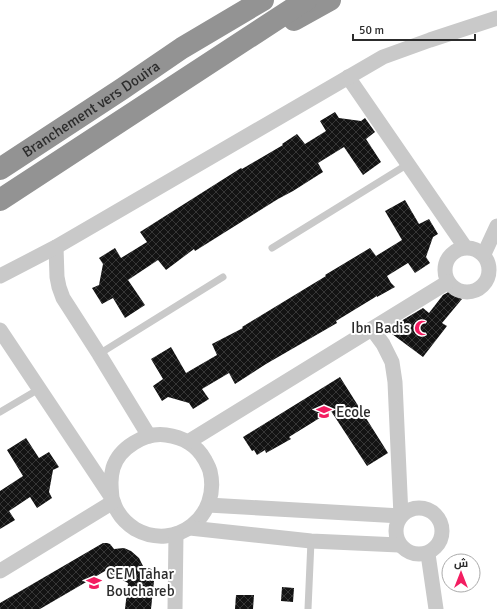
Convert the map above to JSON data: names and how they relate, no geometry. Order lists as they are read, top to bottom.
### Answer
{
  "streets": {
    "highway": ["Branchement vers Douira"]
  },
  "places": {
    "mosque": ["Ibn Badis"],
    "school or university": ["Ecole", "CEM Tahar Bouchareb"]
  },
  "scale_bar": "50 m",
  "north": "top"
}
